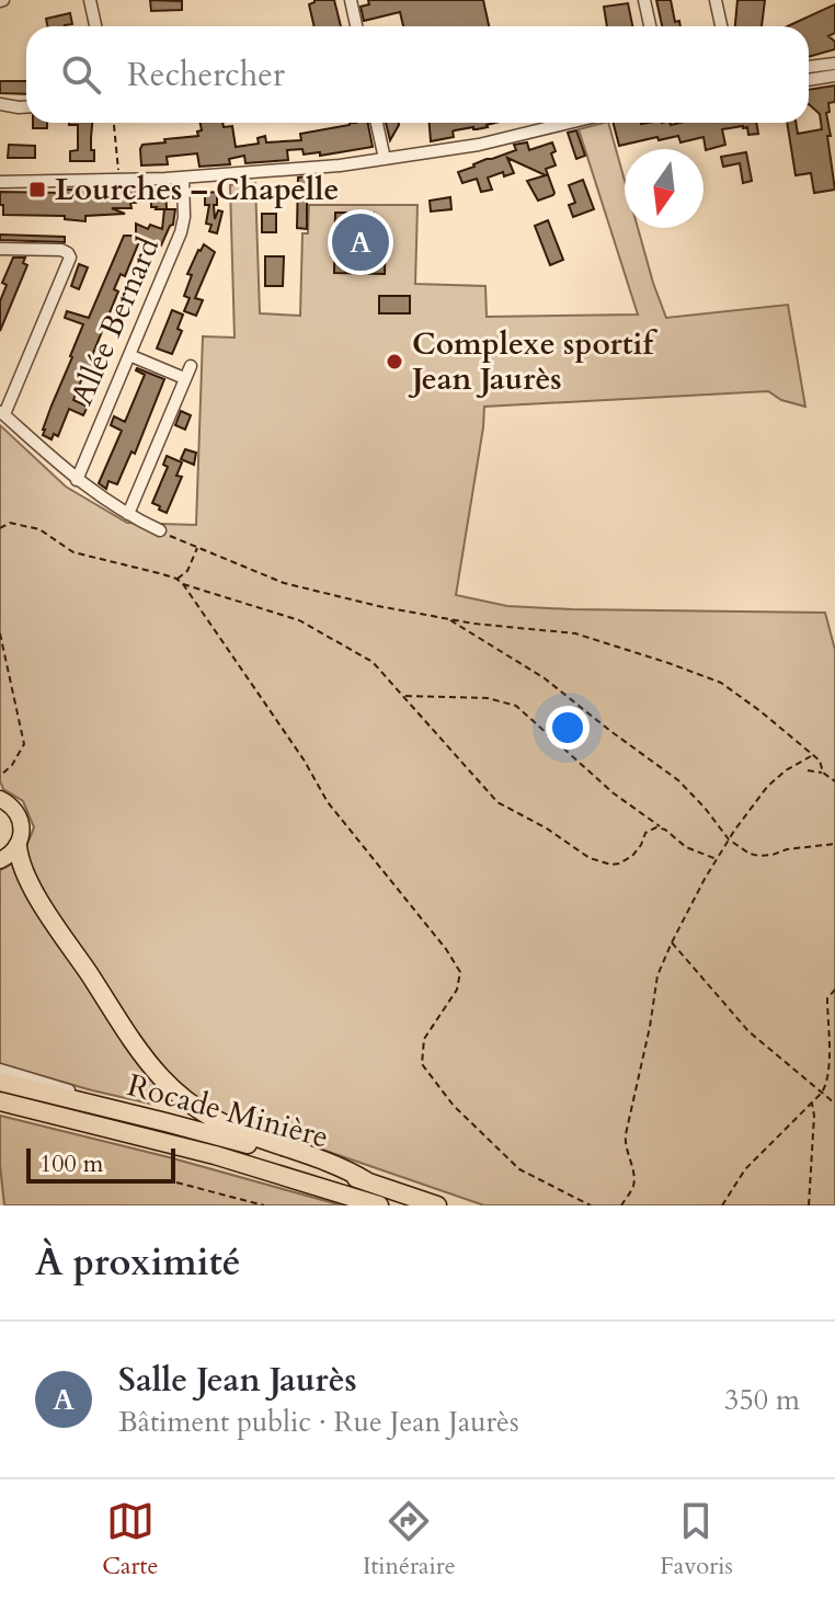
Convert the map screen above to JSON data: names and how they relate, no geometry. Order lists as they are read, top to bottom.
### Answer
{
  "streets": {
    "highway": ["Rocade Minière"],
    "street": ["Allée Bernard"]
  },
  "places": {
    "transit": ["Lourches – Chapelle"],
    "other": ["Complexe sportif Jean Jaurès"]
  },
  "scale_bar": "100 m",
  "north": "bottom",
  "page": {
    "search": "Rechercher",
    "pins": "A",
    "scale": "100 m",
    "heading": "À proximité",
    "list": [
      {
        "mark": "A",
        "name": "Salle Jean Jaurès",
        "note": "Bâtiment public · Rue Jean Jaurès",
        "value": "350 m"
      }
    ],
    "nav": ["Carte", "Itinéraire", "Favoris"]
  }
}
